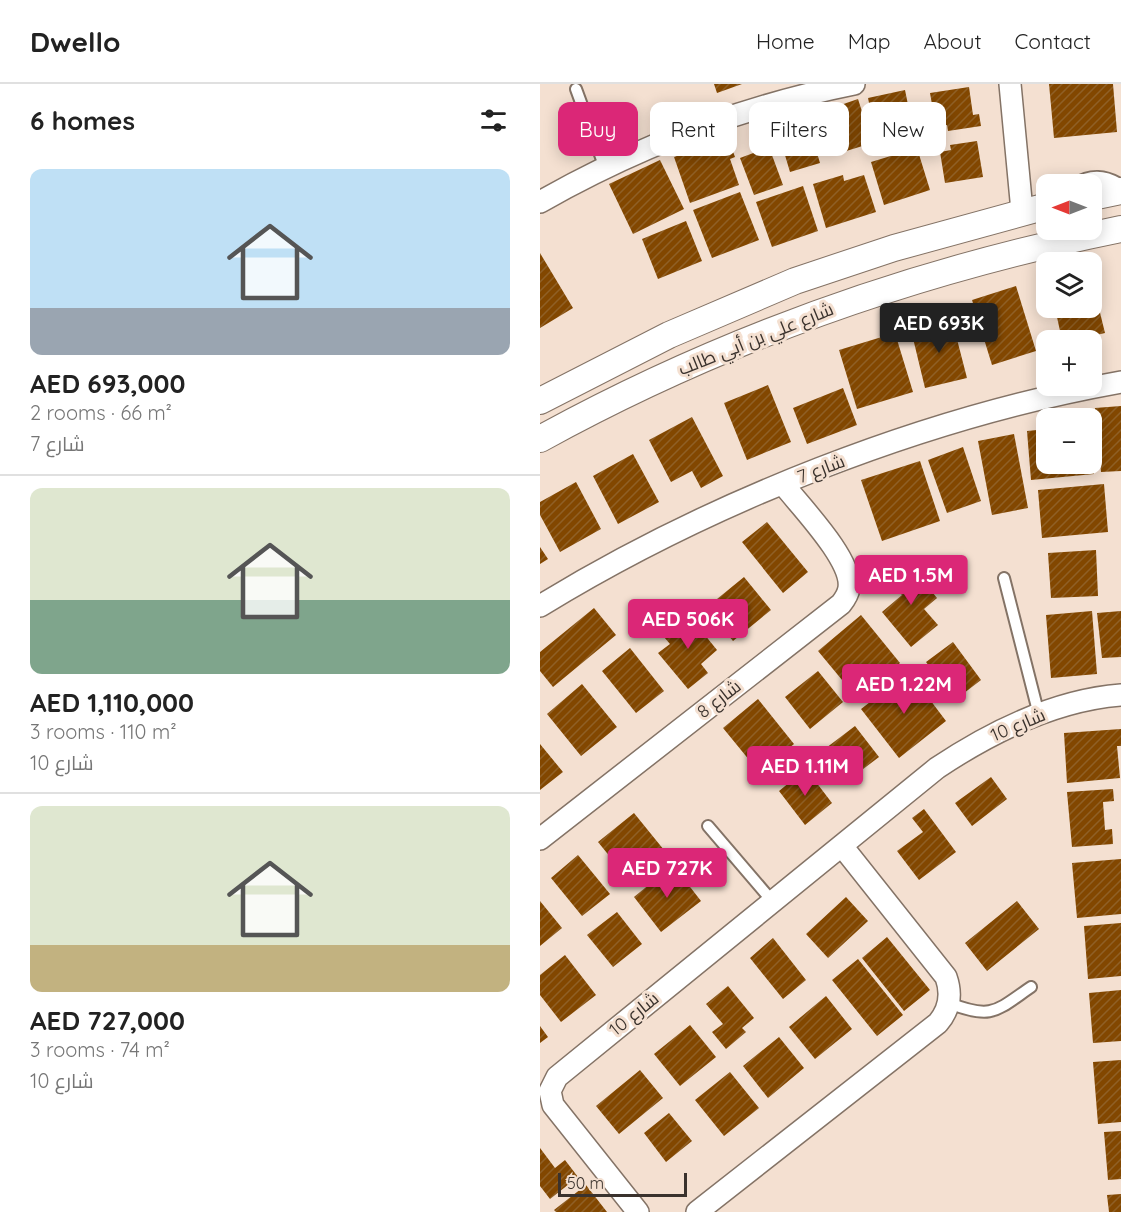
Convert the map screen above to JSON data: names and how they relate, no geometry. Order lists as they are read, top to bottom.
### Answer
{
  "streets": {
    "street": [
      "شارع علي بن أبي طالب",
      "شارع 7",
      "شارع 8",
      "شارع 10"
    ]
  },
  "crossings": [
    ["شارع 7", "شارع 8"]
  ],
  "scale_bar": "50 m",
  "north": "left",
  "page": {
    "header": "Dwello",
    "nav": [
      "Home",
      "Map",
      "About",
      "Contact"
    ],
    "heading": "6 homes",
    "chip": [
      "Buy",
      "Rent",
      "Filters",
      "New"
    ],
    "list": [
      {
        "name": "AED 693,000",
        "note": "2 rooms · 66 m² · شارع 7"
      },
      {
        "name": "AED 1,110,000",
        "note": "3 rooms · 110 m² · شارع 10"
      },
      {
        "name": "AED 727,000",
        "note": "3 rooms · 74 m² · شارع 10"
      }
    ],
    "map_buttons": ["+", "−"],
    "price": [
      "AED 693K",
      "AED 1.5M",
      "AED 506K",
      "AED 1.22M",
      "AED 1.11M",
      "AED 727K"
    ],
    "scale": "50 m"
  }
}
